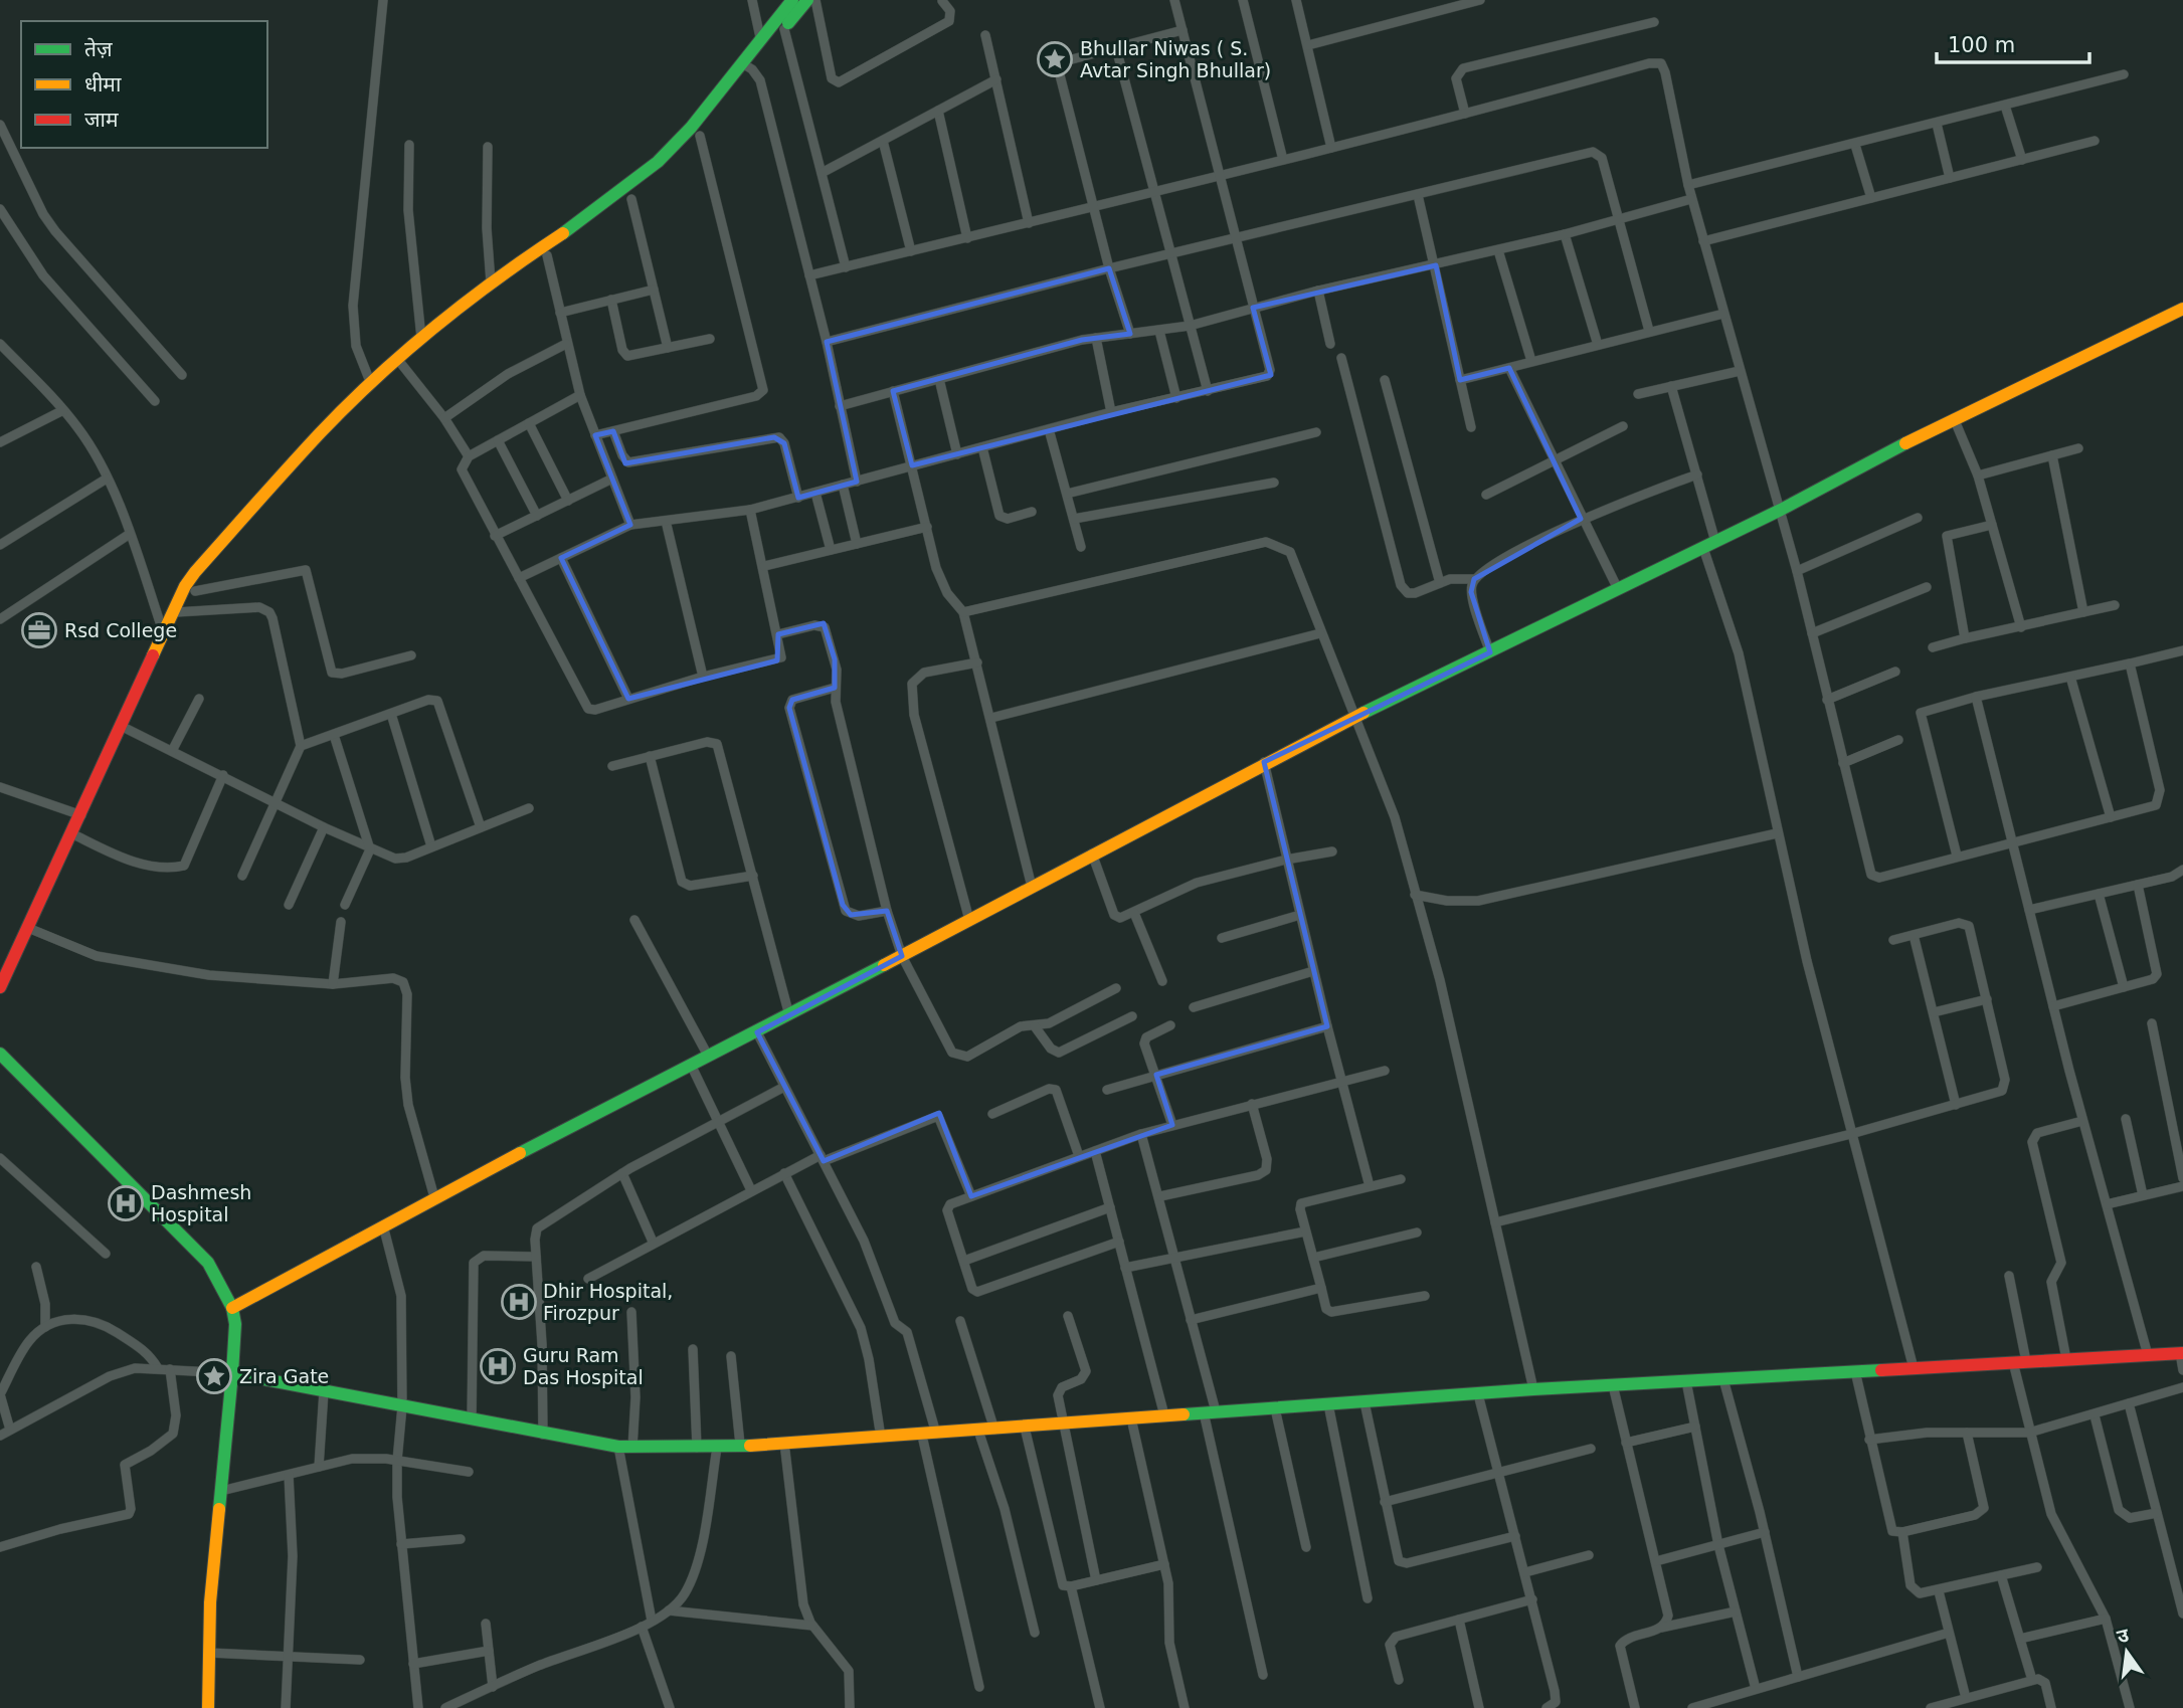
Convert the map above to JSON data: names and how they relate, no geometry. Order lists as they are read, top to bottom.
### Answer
{
  "places": {
    "place": ["Bhullar Niwas ( S. Avtar Singh Bhullar)", "Zira Gate"],
    "office": ["Rsd College"],
    "hospital": ["Dashmesh Hospital", "Dhir Hospital, Firozpur", "Guru Ram Das Hospital"]
  },
  "legend": ["तेज़", "धीमा", "जाम"],
  "scale_bar": "100 m",
  "north": "top"
}
